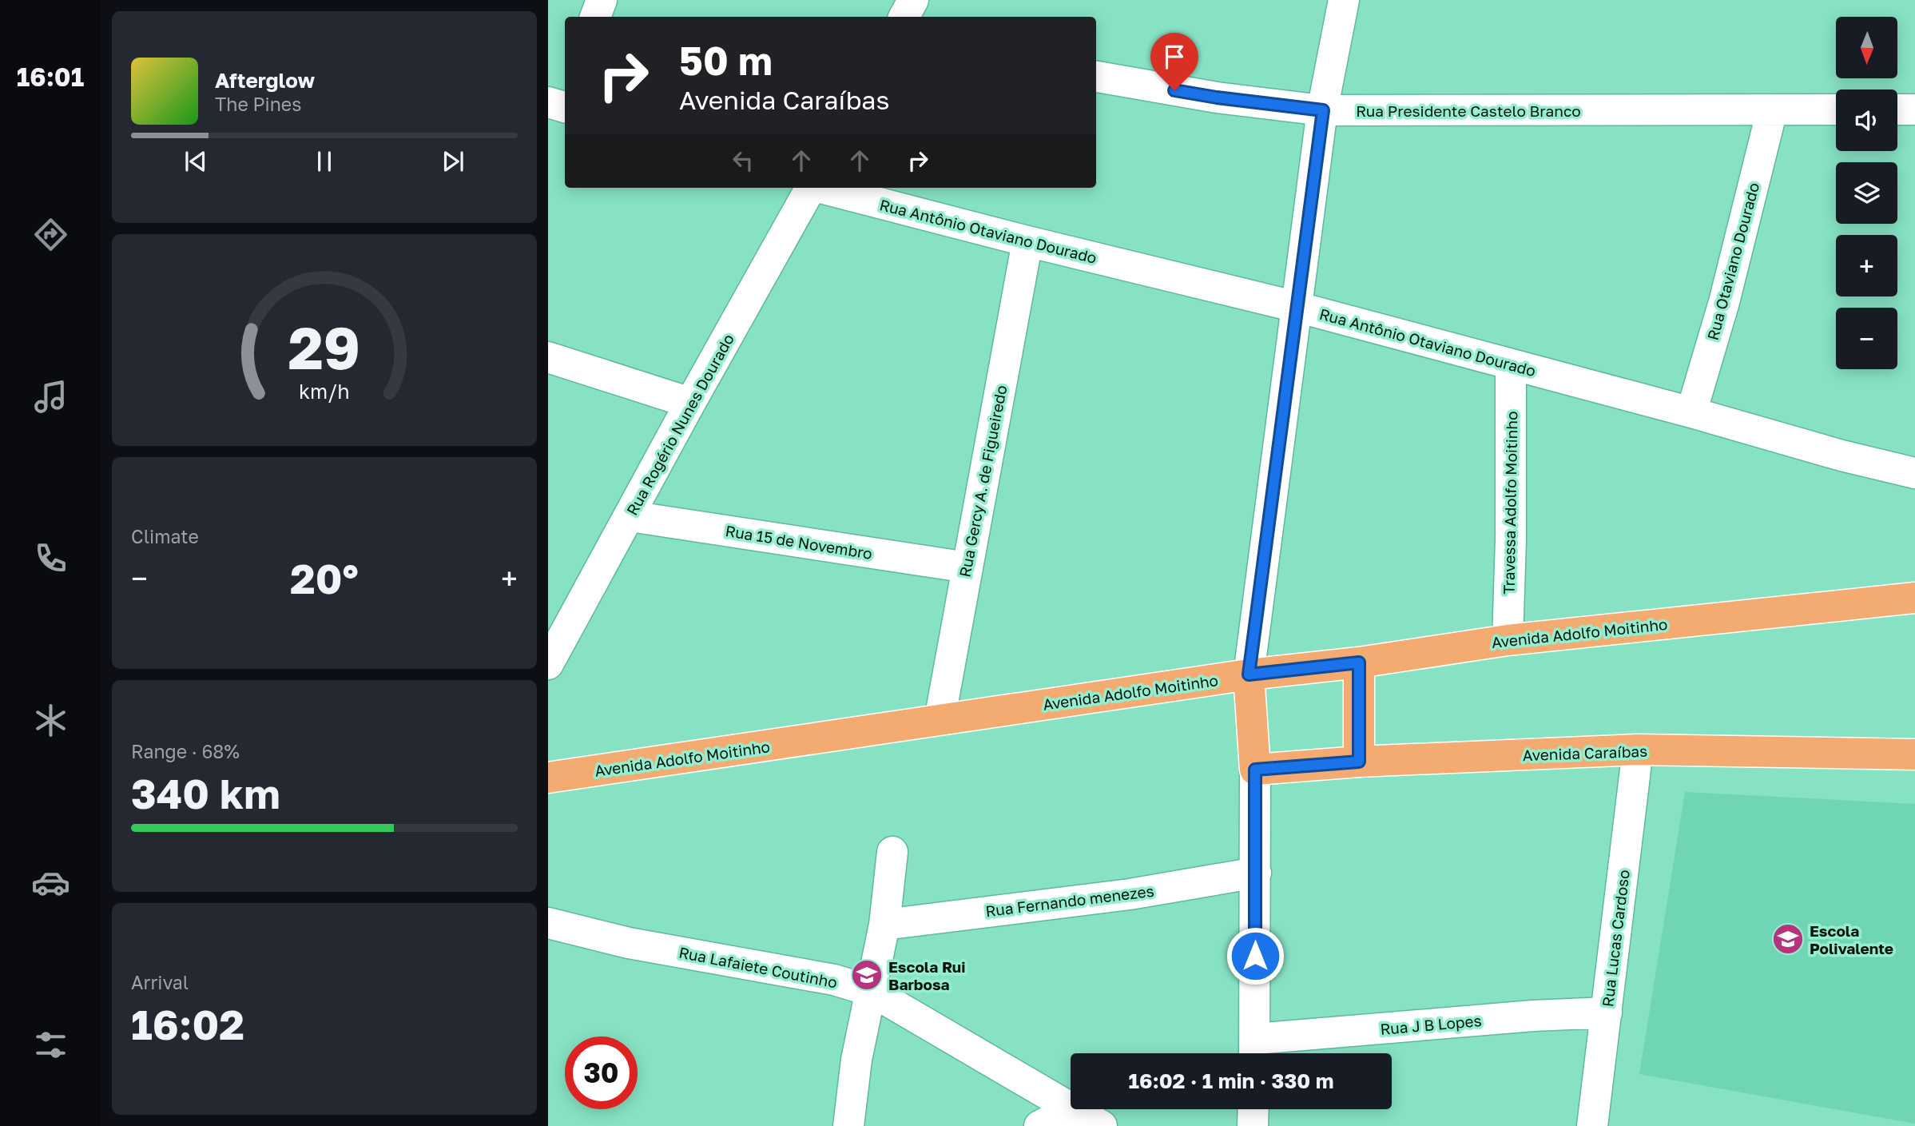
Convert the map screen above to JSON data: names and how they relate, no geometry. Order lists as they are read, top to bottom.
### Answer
{
  "streets": {
    "main road": ["Avenida Adolfo Moitinho", "Avenida Caraíbas"],
    "street": [
      "Rua Presidente Castelo Branco",
      "Rua Antônio Otaviano Dourado",
      "Rua Otaviano Dourado",
      "Rua Rogério Nunes Dourado",
      "Rua Gercy A. de Figueiredo",
      "Travessa Adolfo Moitinho",
      "Rua 15 de Novembro",
      "Rua Fernando menezes",
      "Rua Lucas Cardoso",
      "Rua Lafaiete Coutinho",
      "Rua J B Lopes"
    ]
  },
  "crossings": [
    ["Rua Presidente Castelo Branco", "Rua Otaviano Dourado"],
    ["Rua Antônio Otaviano Dourado", "Rua Otaviano Dourado"],
    ["Rua Antônio Otaviano Dourado", "Rua Gercy A. de Figueiredo"],
    ["Rua Antônio Otaviano Dourado", "Travessa Adolfo Moitinho"],
    ["Rua Rogério Nunes Dourado", "Rua 15 de Novembro"],
    ["Rua Gercy A. de Figueiredo", "Rua 15 de Novembro"],
    ["Rua Gercy A. de Figueiredo", "Avenida Adolfo Moitinho"],
    ["Travessa Adolfo Moitinho", "Avenida Adolfo Moitinho"],
    ["Avenida Caraíbas", "Rua Lucas Cardoso"],
    ["Rua Lucas Cardoso", "Rua J B Lopes"]
  ],
  "places": {
    "school or university": ["Escola Polivalente", "Escola Rui Barbosa"]
  },
  "north": "bottom",
  "page": {
    "tabs": "16:01",
    "map_buttons": ["+", "−"],
    "turn": ["50 m", "Avenida Caraíbas"],
    "song": ["Afterglow", "The Pines"],
    "tile": [
      "Climate",
      ["Range · 68%", "340 km"],
      ["Arrival", "16:02"]
    ],
    "heat": ["−", "20°", "+"],
    "limit": "30",
    "trip": "16:02 · 1 min · 330 m",
    "gauge": ["29", "km/h"]
  }
}
